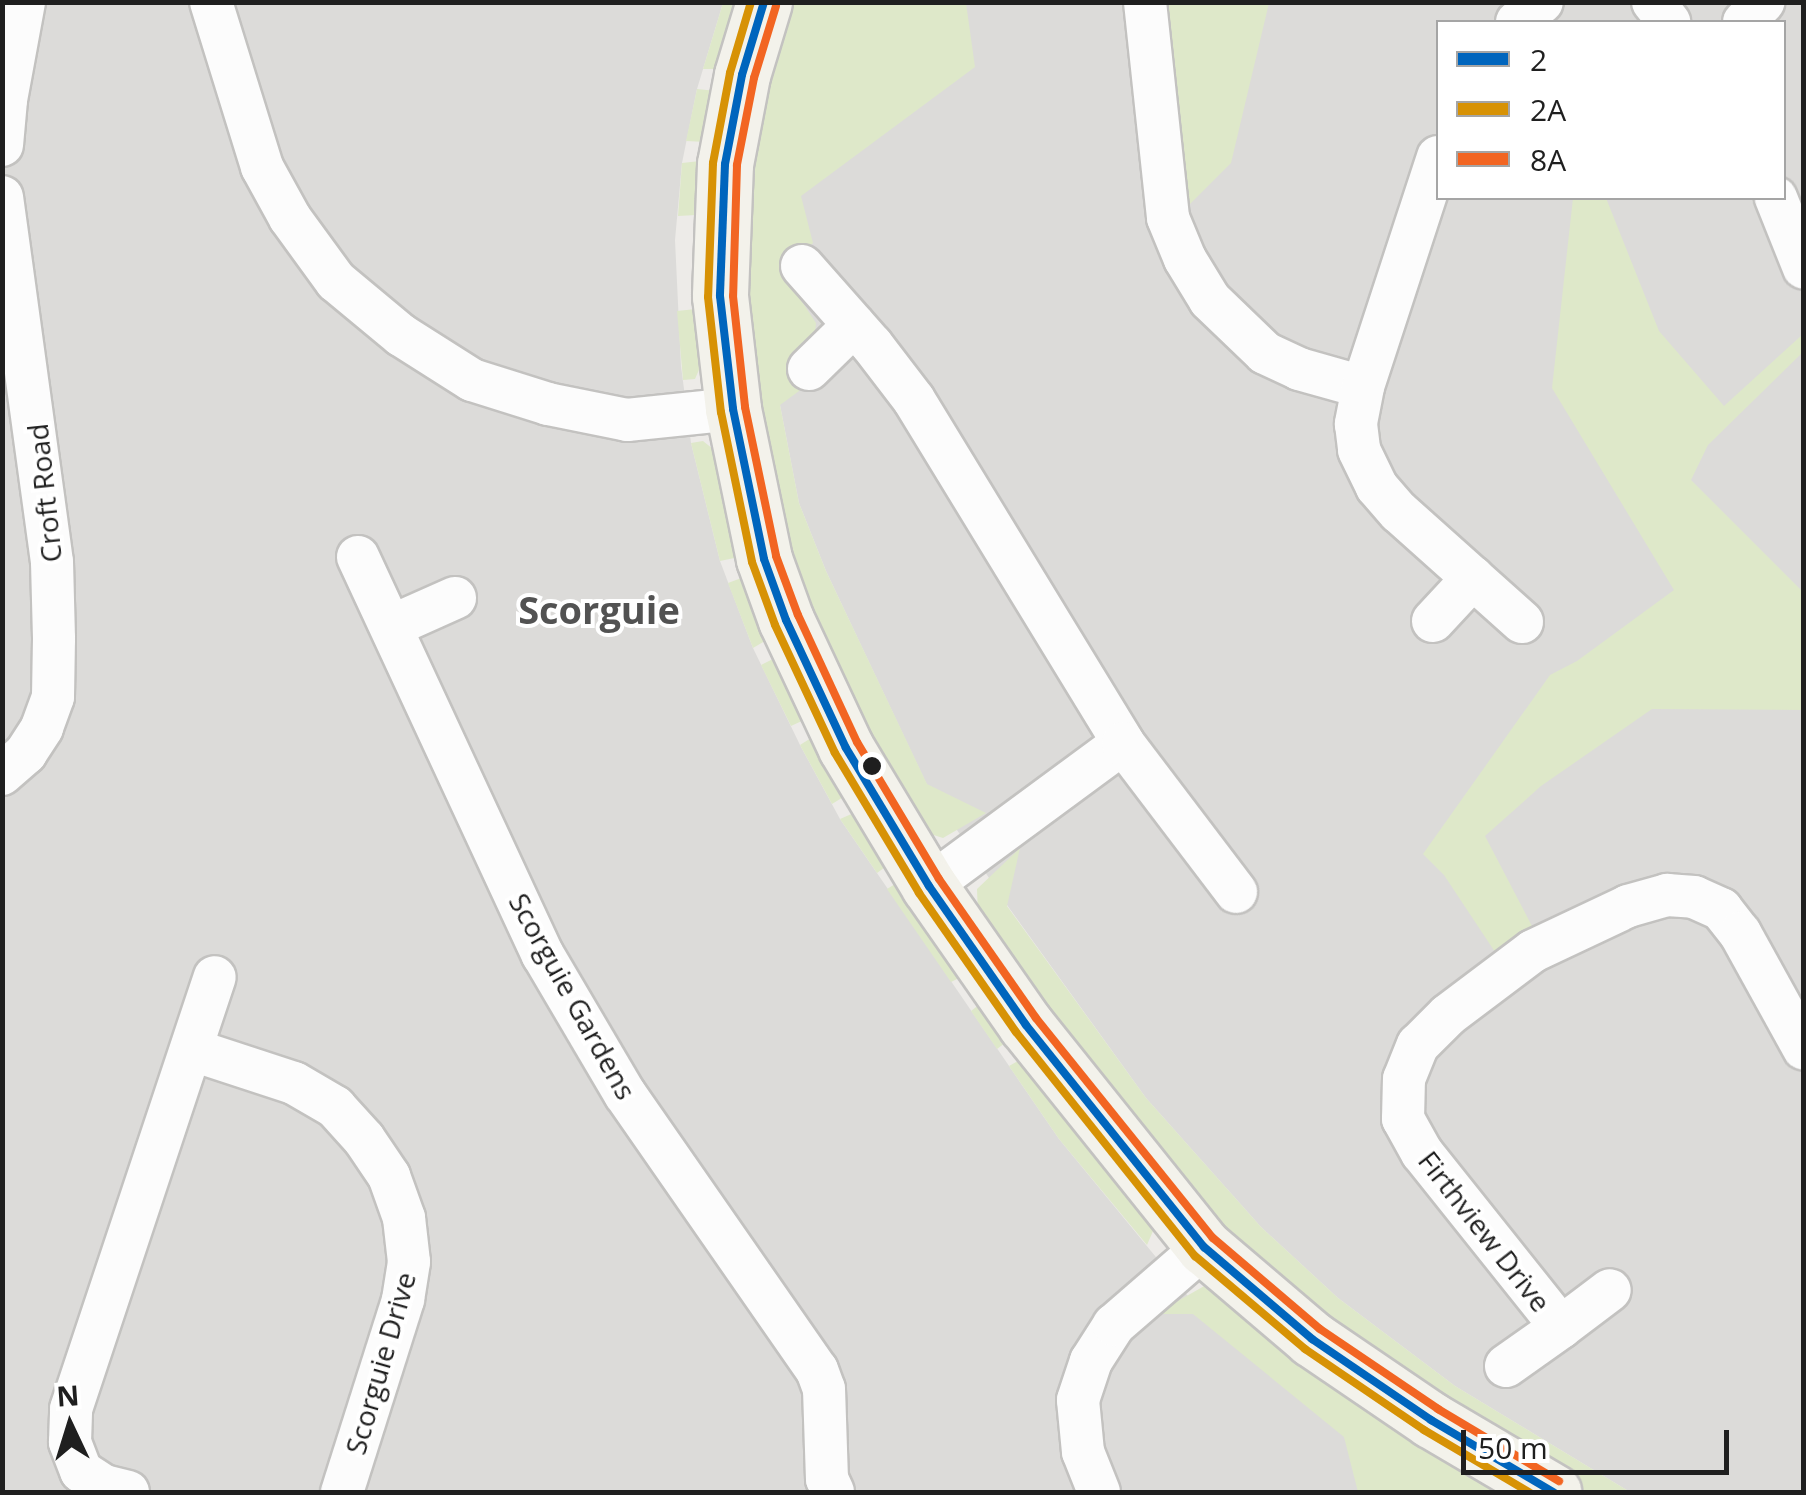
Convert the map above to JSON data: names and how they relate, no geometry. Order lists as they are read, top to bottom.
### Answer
{
  "streets": {
    "street": [
      "Croft Road",
      "Scorguie Gardens",
      "Firthview Drive",
      "Scorguie Drive"
    ]
  },
  "districts": ["Scorguie"],
  "lines": ["transit line 2", "transit line 2A", "transit line 8A"],
  "legend": ["2", "2A", "8A"],
  "scale_bar": "50 m",
  "north": "top"
}
